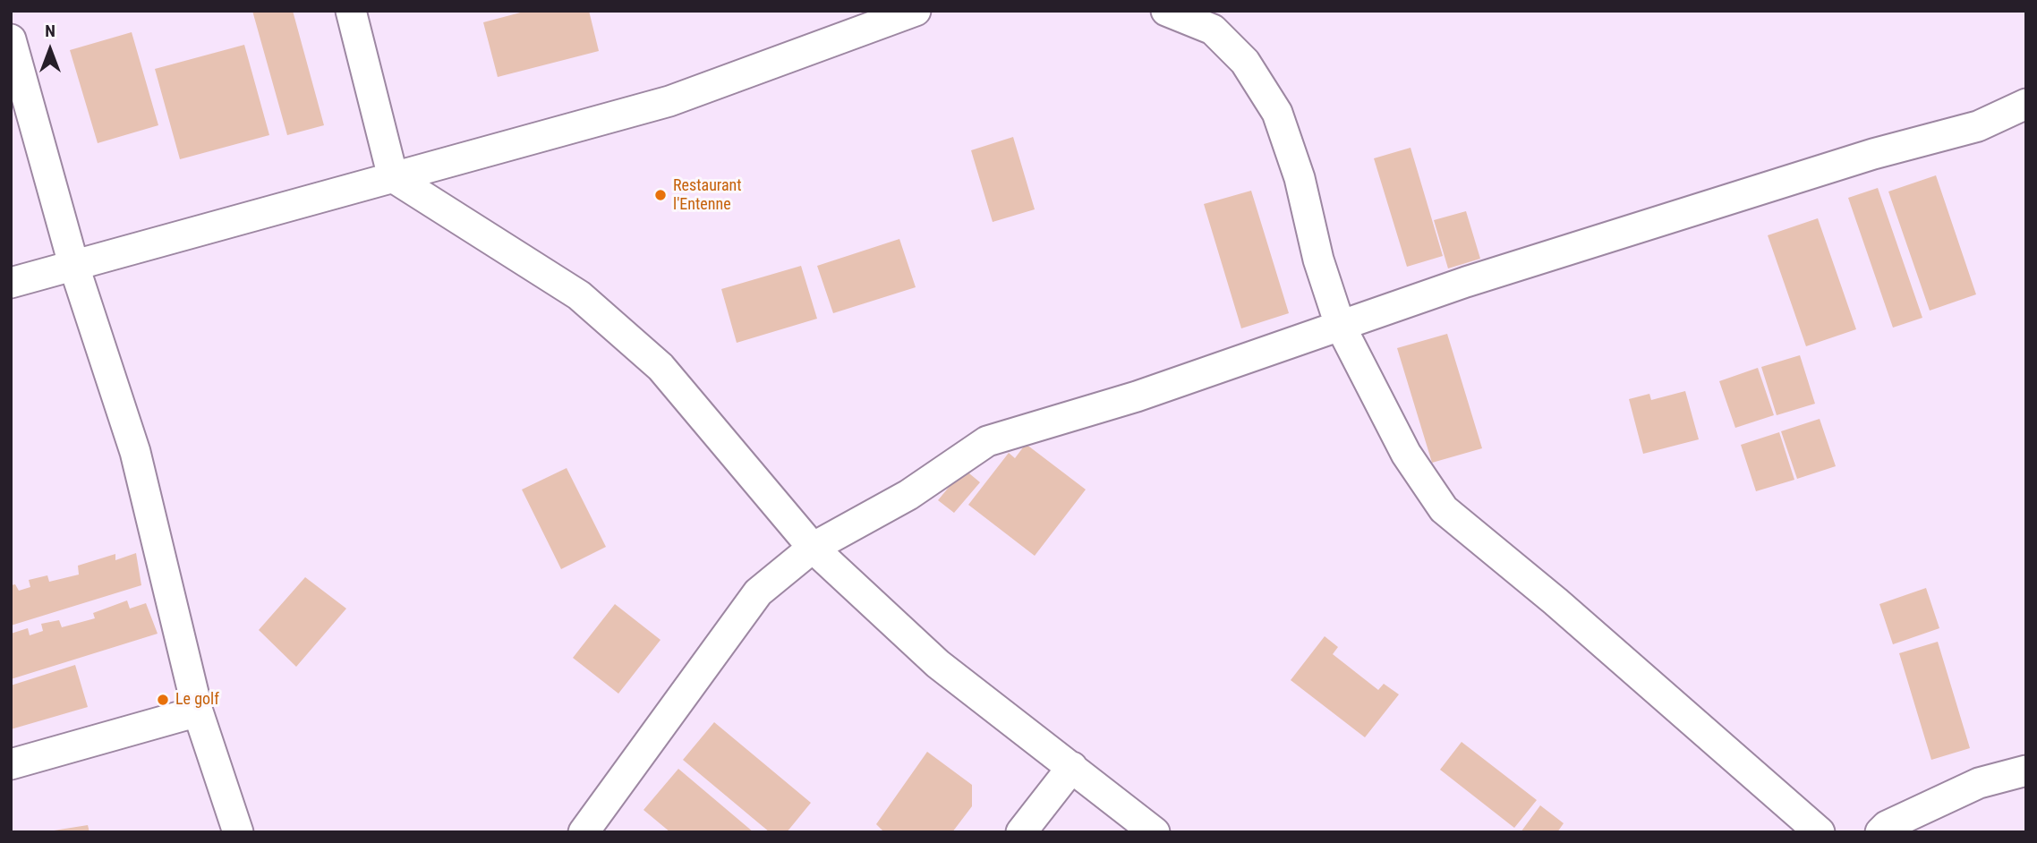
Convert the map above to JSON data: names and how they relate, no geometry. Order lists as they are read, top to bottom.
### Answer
{
  "places": ["Restaurant l'Entenne", "Le golf"],
  "north": "top"
}
